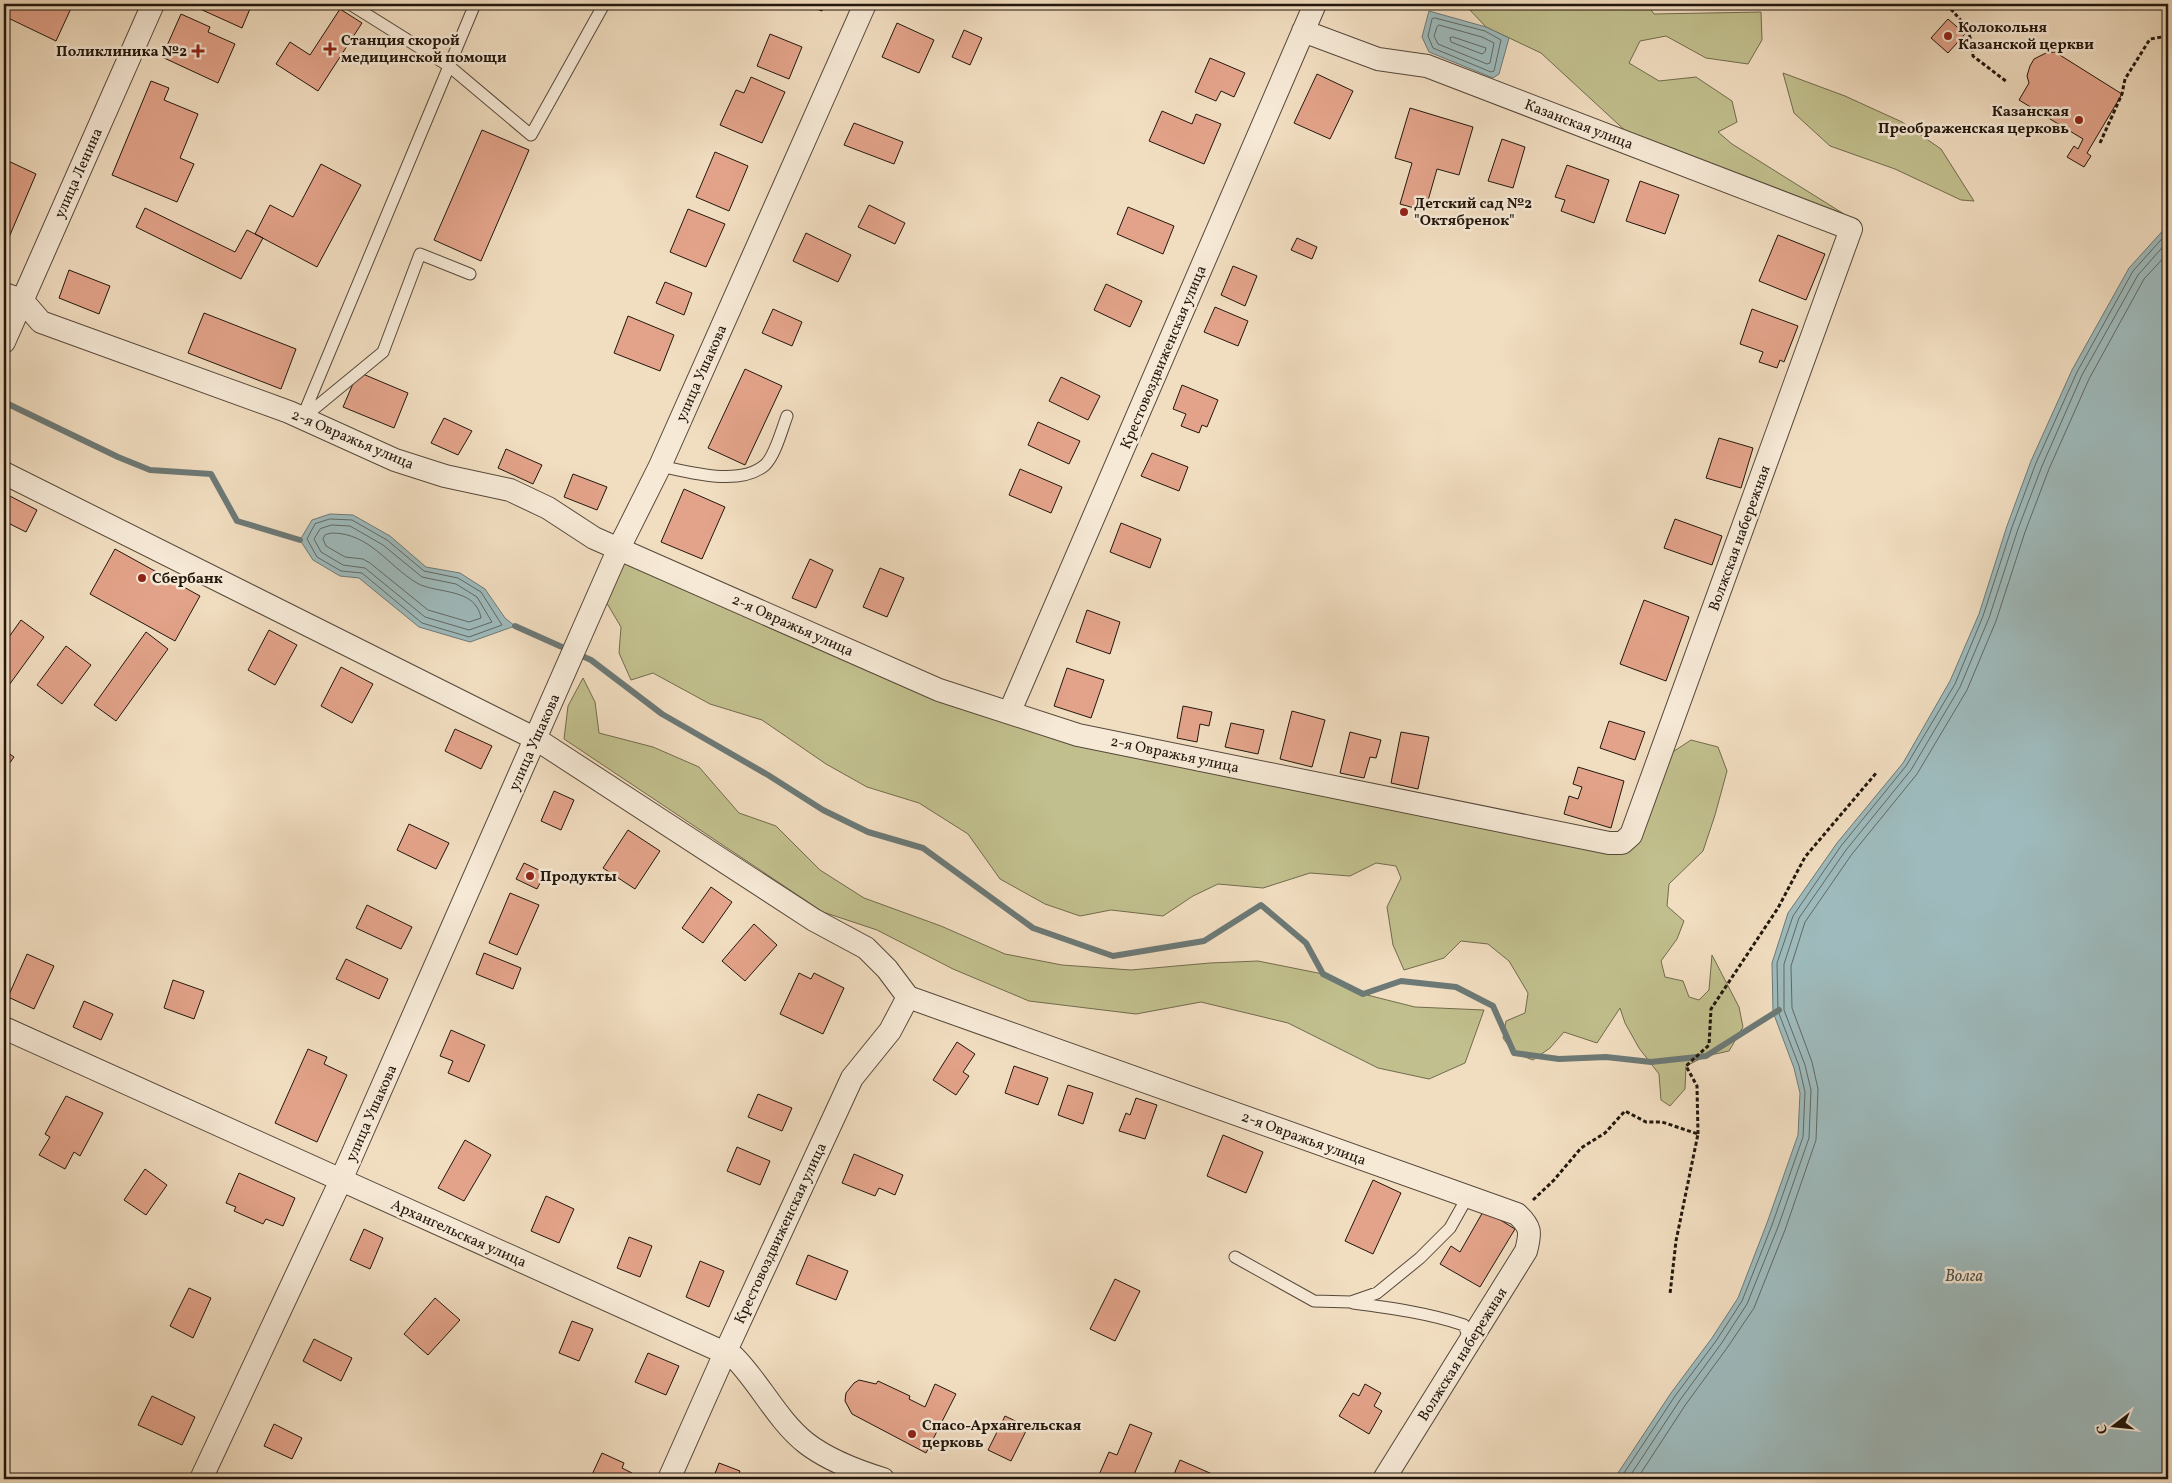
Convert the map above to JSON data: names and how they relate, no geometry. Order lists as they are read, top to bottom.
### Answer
{
  "streets": {
    "street": [
      "Казанская улица",
      "улица Ленина",
      "Крестовоздвиженская улица",
      "улица Ушакова",
      "2-я Овражья улица",
      "Волжская набережная",
      "Архангельская улица"
    ]
  },
  "crossings": [
    ["Казанская улица", "Крестовоздвиженская улица"],
    ["Казанская улица", "Волжская набережная"],
    ["улица Ленина", "2-я Овражья улица"],
    ["Крестовоздвиженская улица", "2-я Овражья улица"],
    ["Крестовоздвиженская улица", "Архангельская улица"],
    ["улица Ушакова", "2-я Овражья улица"],
    ["улица Ушакова", "Архангельская улица"],
    ["2-я Овражья улица", "Волжская набережная"]
  ],
  "water": ["Волга"],
  "places": {
    "other": [
      "Колокольня Казанской церкви",
      "Казанская Преображенская церковь",
      "Детский сад №2 \"Октябренок\"",
      "Сбербанк",
      "Продукты",
      "Спасо-Архангельская церковь"
    ],
    "health": ["Станция скорой медицинской помощи", "Поликлиника №2"]
  },
  "north": "left"
}
